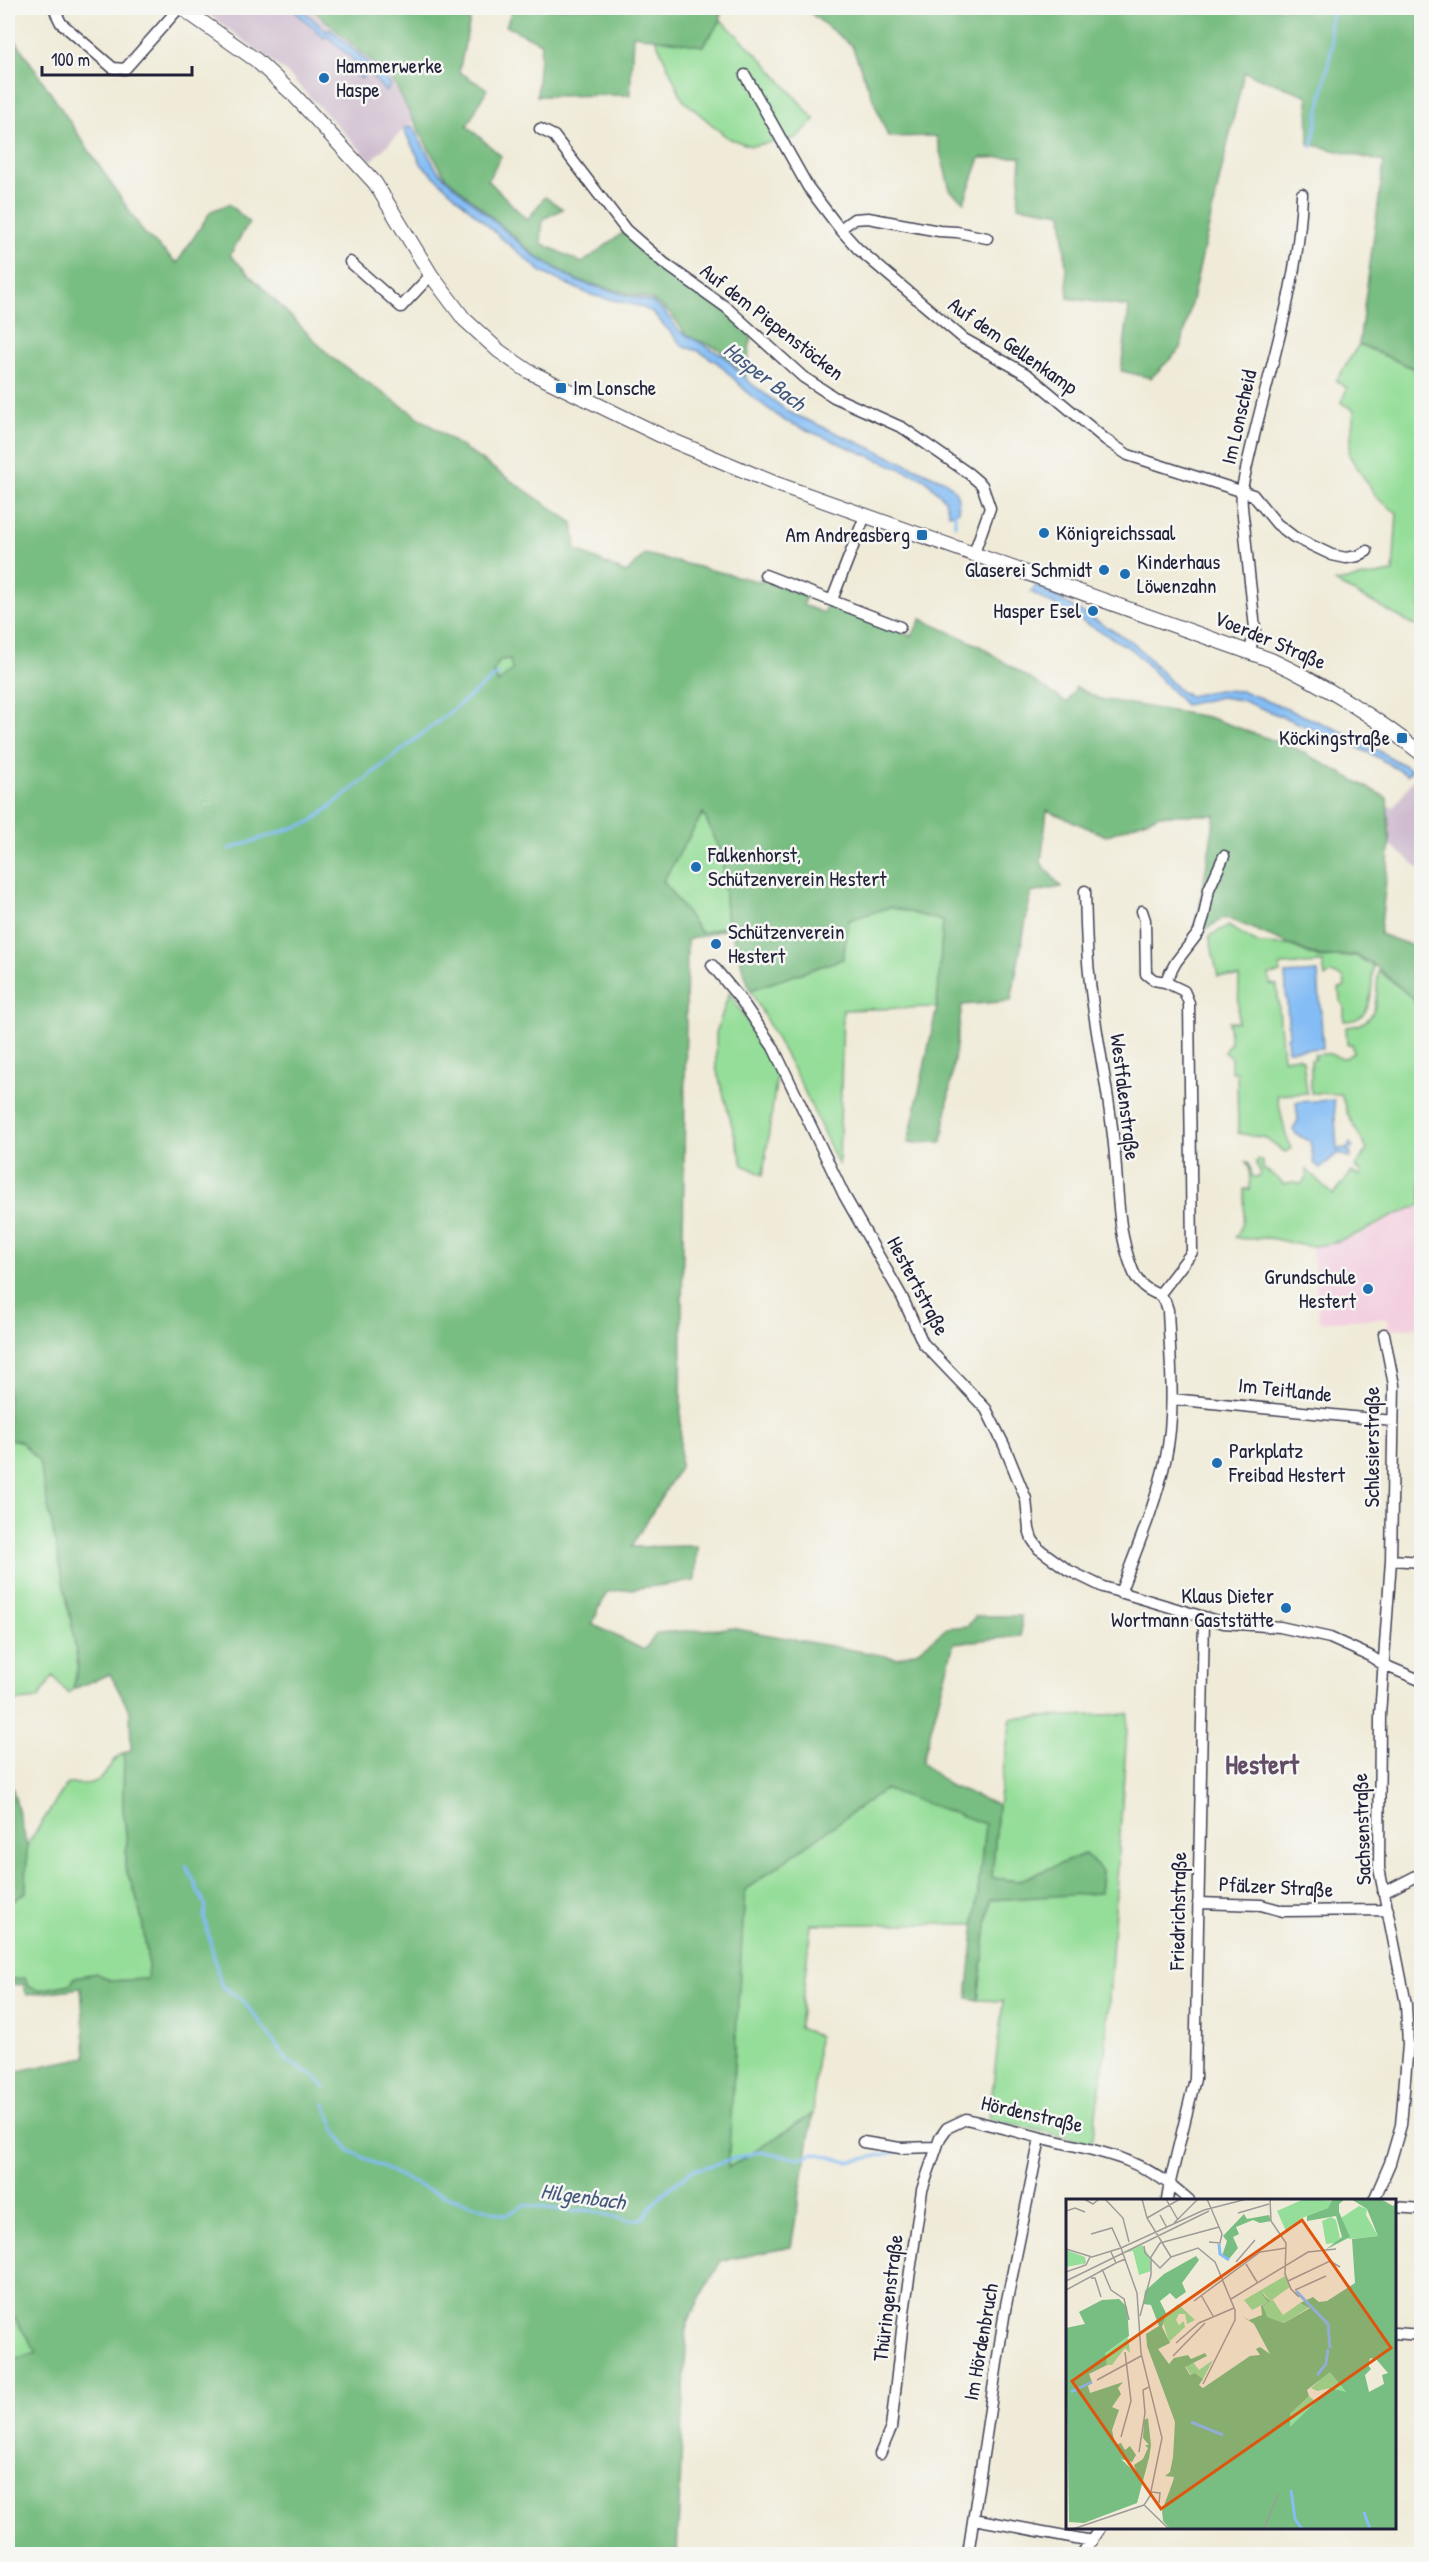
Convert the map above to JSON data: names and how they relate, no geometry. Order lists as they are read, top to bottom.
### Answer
{
  "streets": {
    "main road": ["Voerder Straße"],
    "street": [
      "Auf dem Piepenstöcken",
      "Auf dem Gellenkamp",
      "Im Lonscheid",
      "Westfalenstraße",
      "Hestertstraße",
      "Im Teitlande",
      "Schlesierstraße",
      "Sachsenstraße",
      "Pfälzer Straße",
      "Friedrichstraße",
      "Hördenstraße",
      "Thüringenstraße",
      "Im Hördenbruch"
    ]
  },
  "crossings": [
    ["Auf dem Piepenstöcken", "Voerder Straße"],
    ["Auf dem Gellenkamp", "Im Lonscheid"],
    ["Im Lonscheid", "Voerder Straße"],
    ["Hestertstraße", "Schlesierstraße"],
    ["Hestertstraße", "Sachsenstraße"],
    ["Hestertstraße", "Friedrichstraße"],
    ["Im Teitlande", "Schlesierstraße"],
    ["Schlesierstraße", "Sachsenstraße"],
    ["Sachsenstraße", "Pfälzer Straße"],
    ["Pfälzer Straße", "Friedrichstraße"],
    ["Friedrichstraße", "Hördenstraße"],
    ["Hördenstraße", "Thüringenstraße"],
    ["Hördenstraße", "Im Hördenbruch"]
  ],
  "districts": ["Hestert"],
  "water": ["Hasper Bach", "Hilgenbach"],
  "places": {
    "other": [
      "Hammerwerke Haspe",
      "Königreichssaal",
      "Glaserei Schmidt",
      "Kinderhaus Löwenzahn",
      "Hasper Esel",
      "Falkenhorst, Schützenverein Hestert",
      "Schützenverein Hestert",
      "Grundschule Hestert",
      "Parkplatz Freibad Hestert",
      "Klaus Dieter Wortmann Gaststätte"
    ],
    "transit": ["Im Lonsche", "Am Andreasberg", "Köckingstraße"]
  },
  "scale_bar": "100 m"
}
